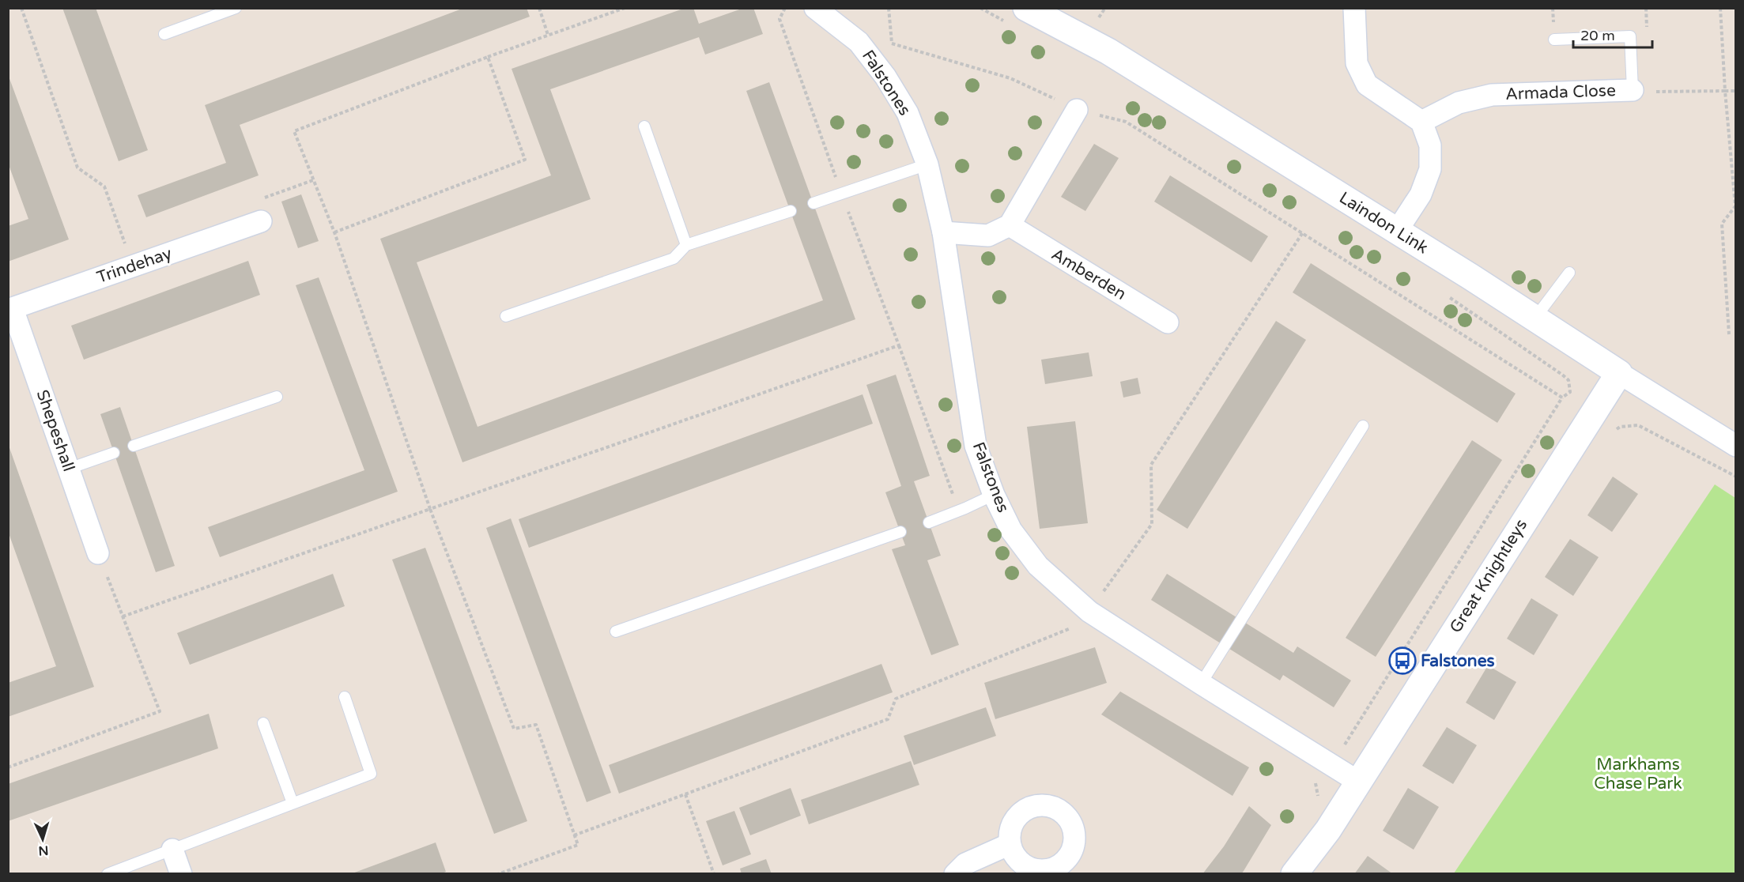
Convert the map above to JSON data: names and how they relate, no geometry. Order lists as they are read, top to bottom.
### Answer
{
  "streets": {
    "street": [
      "Falstones",
      "Armada Close",
      "Laindon Link",
      "Trindehay",
      "Amberden",
      "Shepeshall",
      "Great Knightleys"
    ]
  },
  "crossings": [
    ["Falstones", "Great Knightleys"],
    ["Laindon Link", "Great Knightleys"],
    ["Trindehay", "Shepeshall"]
  ],
  "parks": ["Markhams Chase Park"],
  "places": {
    "bus stop": ["Falstones"]
  },
  "scale_bar": "20 m",
  "north": "bottom"
}
